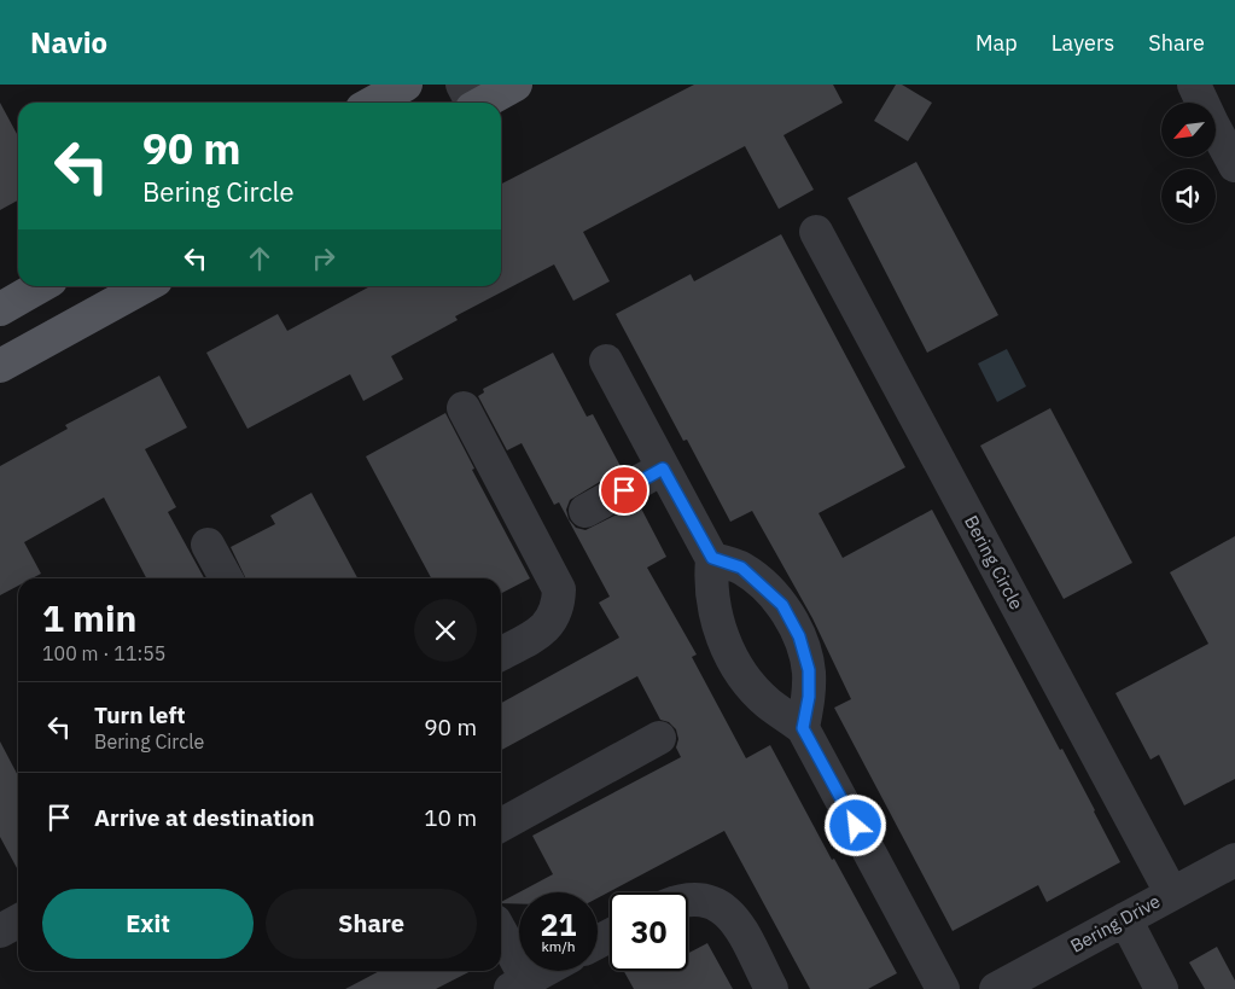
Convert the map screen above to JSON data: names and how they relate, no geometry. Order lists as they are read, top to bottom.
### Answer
{
  "streets": {
    "street": ["Bering Circle", "Bering Drive"]
  },
  "crossings": [
    ["Bering Circle", "Bering Drive"]
  ],
  "north": "bottom left",
  "page": {
    "header": "Navio",
    "nav": ["Map", "Layers", "Share"],
    "turn": ["90 m", "Bering Circle"],
    "heading": ["1 min", "100 m · 11:55"],
    "list": [
      {
        "name": "Turn left",
        "note": "Bering Circle",
        "value": "90 m"
      },
      {
        "name": "Arrive at destination",
        "value": "10 m"
      }
    ],
    "buttons": ["Exit", "Share"],
    "speed": "21 km/h",
    "limit": "30"
  }
}
